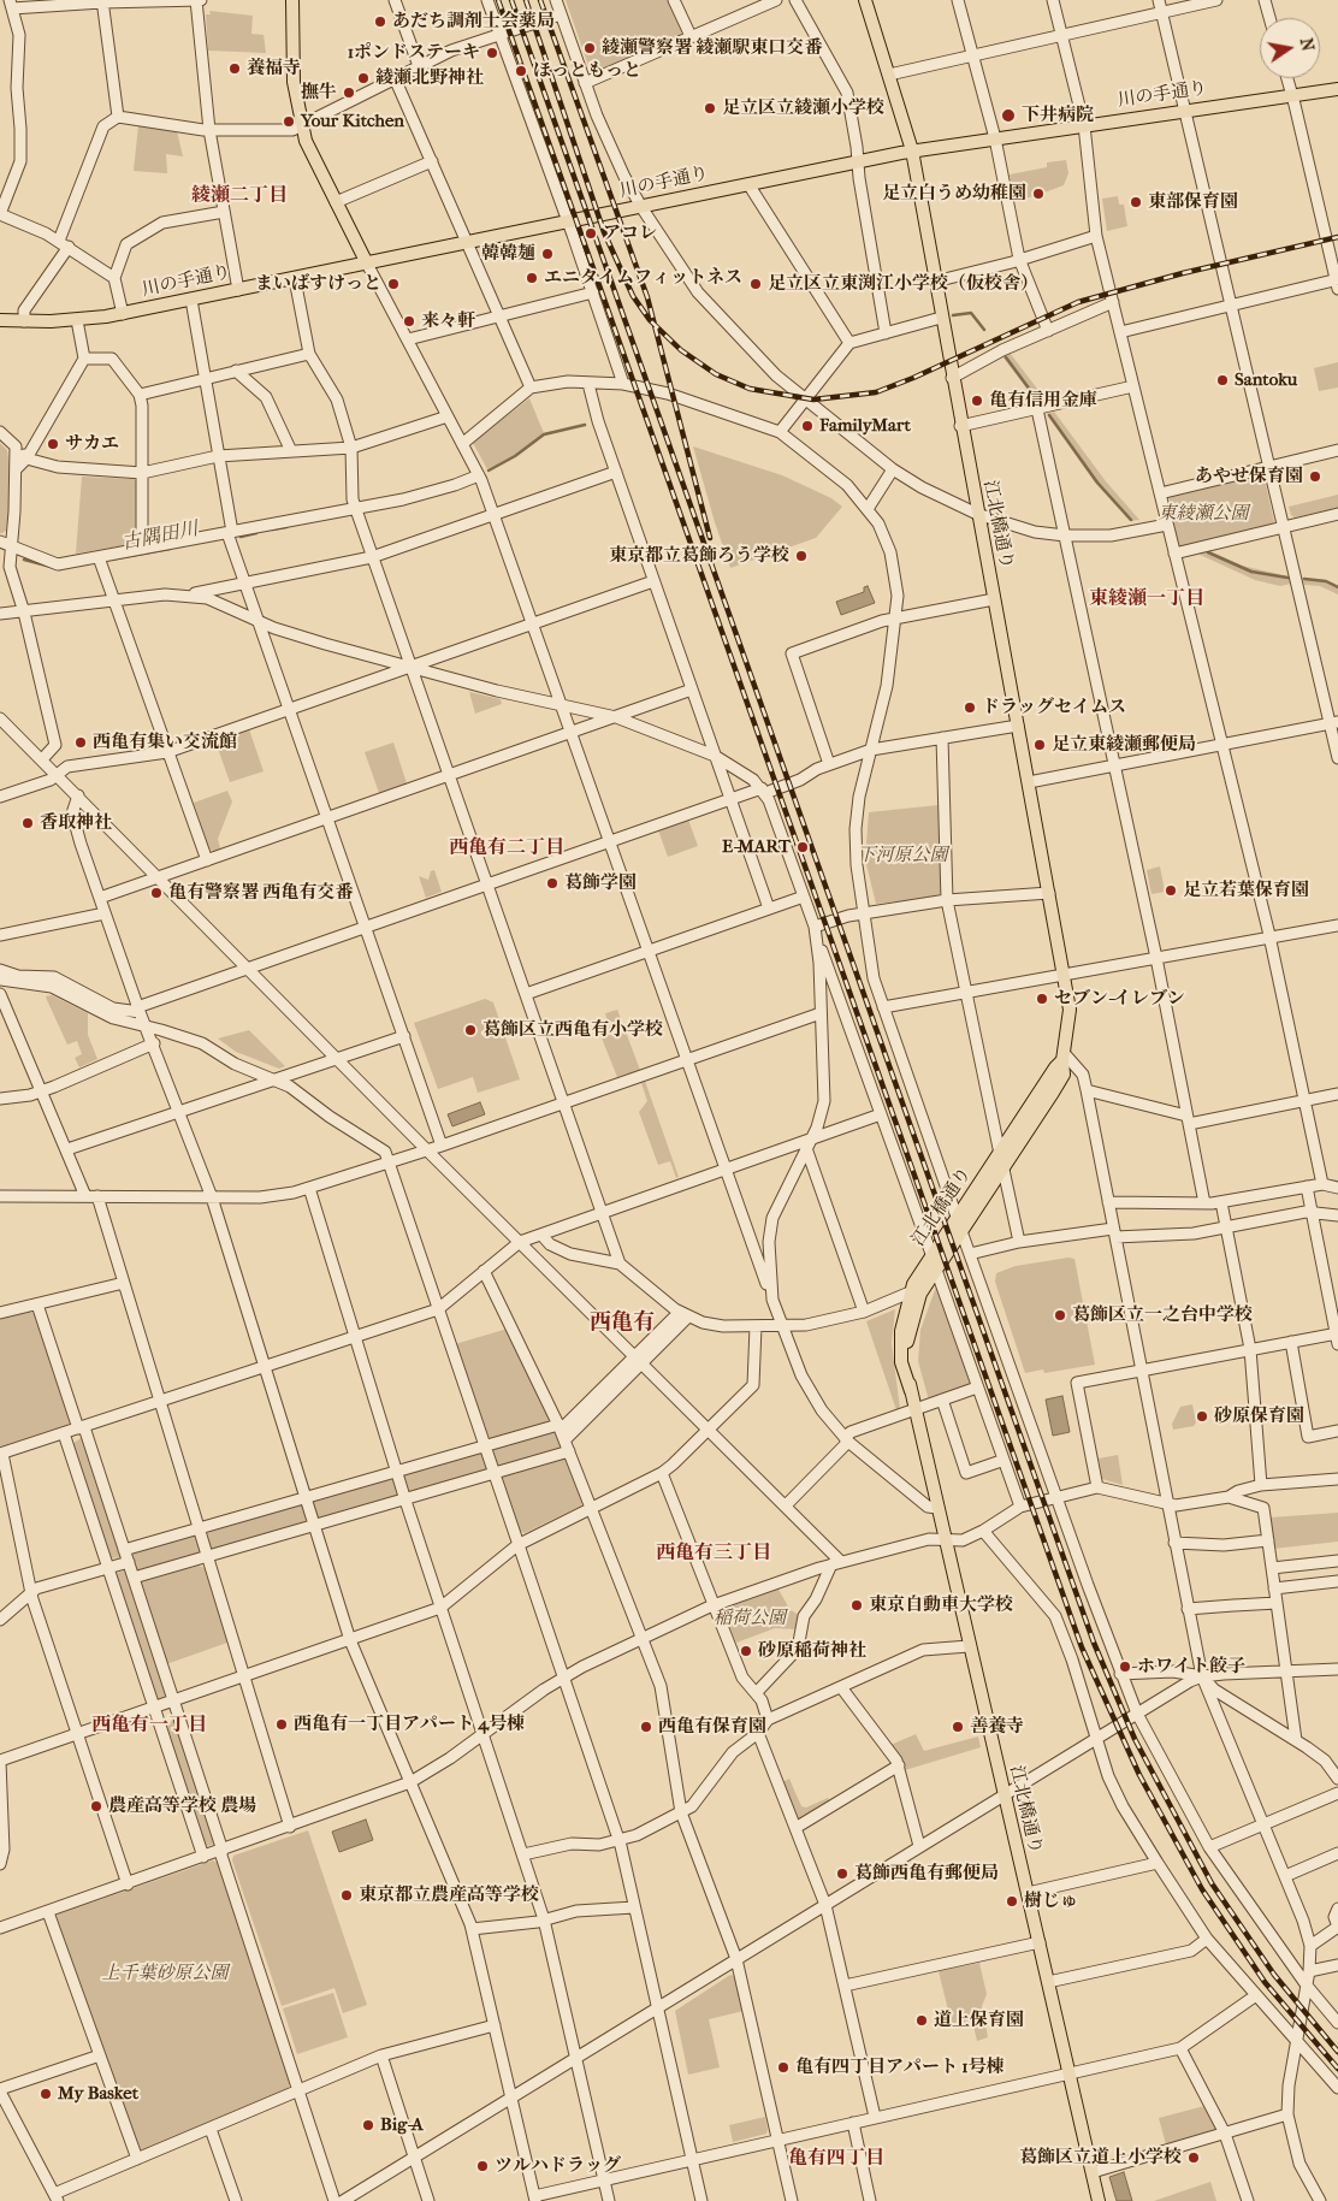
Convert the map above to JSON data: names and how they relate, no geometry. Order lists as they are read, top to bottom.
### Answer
{
  "streets": {
    "main road": ["川の手通り", "江北橋通り"]
  },
  "crossings": [
    ["川の手通り", "江北橋通り"]
  ],
  "districts": [
    "綾瀬二丁目",
    "東綾瀬一丁目",
    "西亀有二丁目",
    "西亀有",
    "西亀有三丁目",
    "西亀有一丁目",
    "亀有四丁目"
  ],
  "water": ["古隅田川"],
  "parks": [
    "東綾瀬公園",
    "下河原公園",
    "稲荷公園",
    "上千葉砂原公園"
  ],
  "places": [
    "あだち調剤士会薬局",
    "綾瀬警察署 綾瀬駅東口交番",
    "1ポンドステーキ",
    "養福寺",
    "ほっともっと",
    "綾瀬北野神社",
    "撫牛",
    "足立区立綾瀬小学校",
    "下井病院",
    "Your Kitchen",
    "足立白うめ幼稚園",
    "東部保育園",
    "アコレ",
    "韓韓麺",
    "エニタイムフィットネス",
    "まいばすけっと",
    "足立区立東渕江小学校（仮校舎）",
    "来々軒",
    "Santoku",
    "亀有信用金庫",
    "FamilyMart",
    "サカエ",
    "あやせ保育園",
    "東京都立葛飾ろう学校",
    "ドラッグセイムス",
    "西亀有集い交流館",
    "足立東綾瀬郵便局",
    "香取神社",
    "E-MART",
    "葛飾学園",
    "足立若葉保育園",
    "亀有警察署 西亀有交番",
    "セブン-イレブン",
    "葛飾区立西亀有小学校",
    "葛飾区立一之台中学校",
    "砂原保育園",
    "東京自動車大学校",
    "砂原稲荷神社",
    "ホワイト餃子",
    "西亀有一丁目アパート 4号棟",
    "西亀有保育園",
    "善養寺",
    "農産高等学校 農場",
    "葛飾西亀有郵便局",
    "東京都立農産高等学校",
    "樹じゅ",
    "道上保育園",
    "亀有四丁目アパート 1号棟",
    "My Basket",
    "Big-A",
    "葛飾区立道上小学校",
    "ツルハドラッグ"
  ],
  "north": "right"
}
